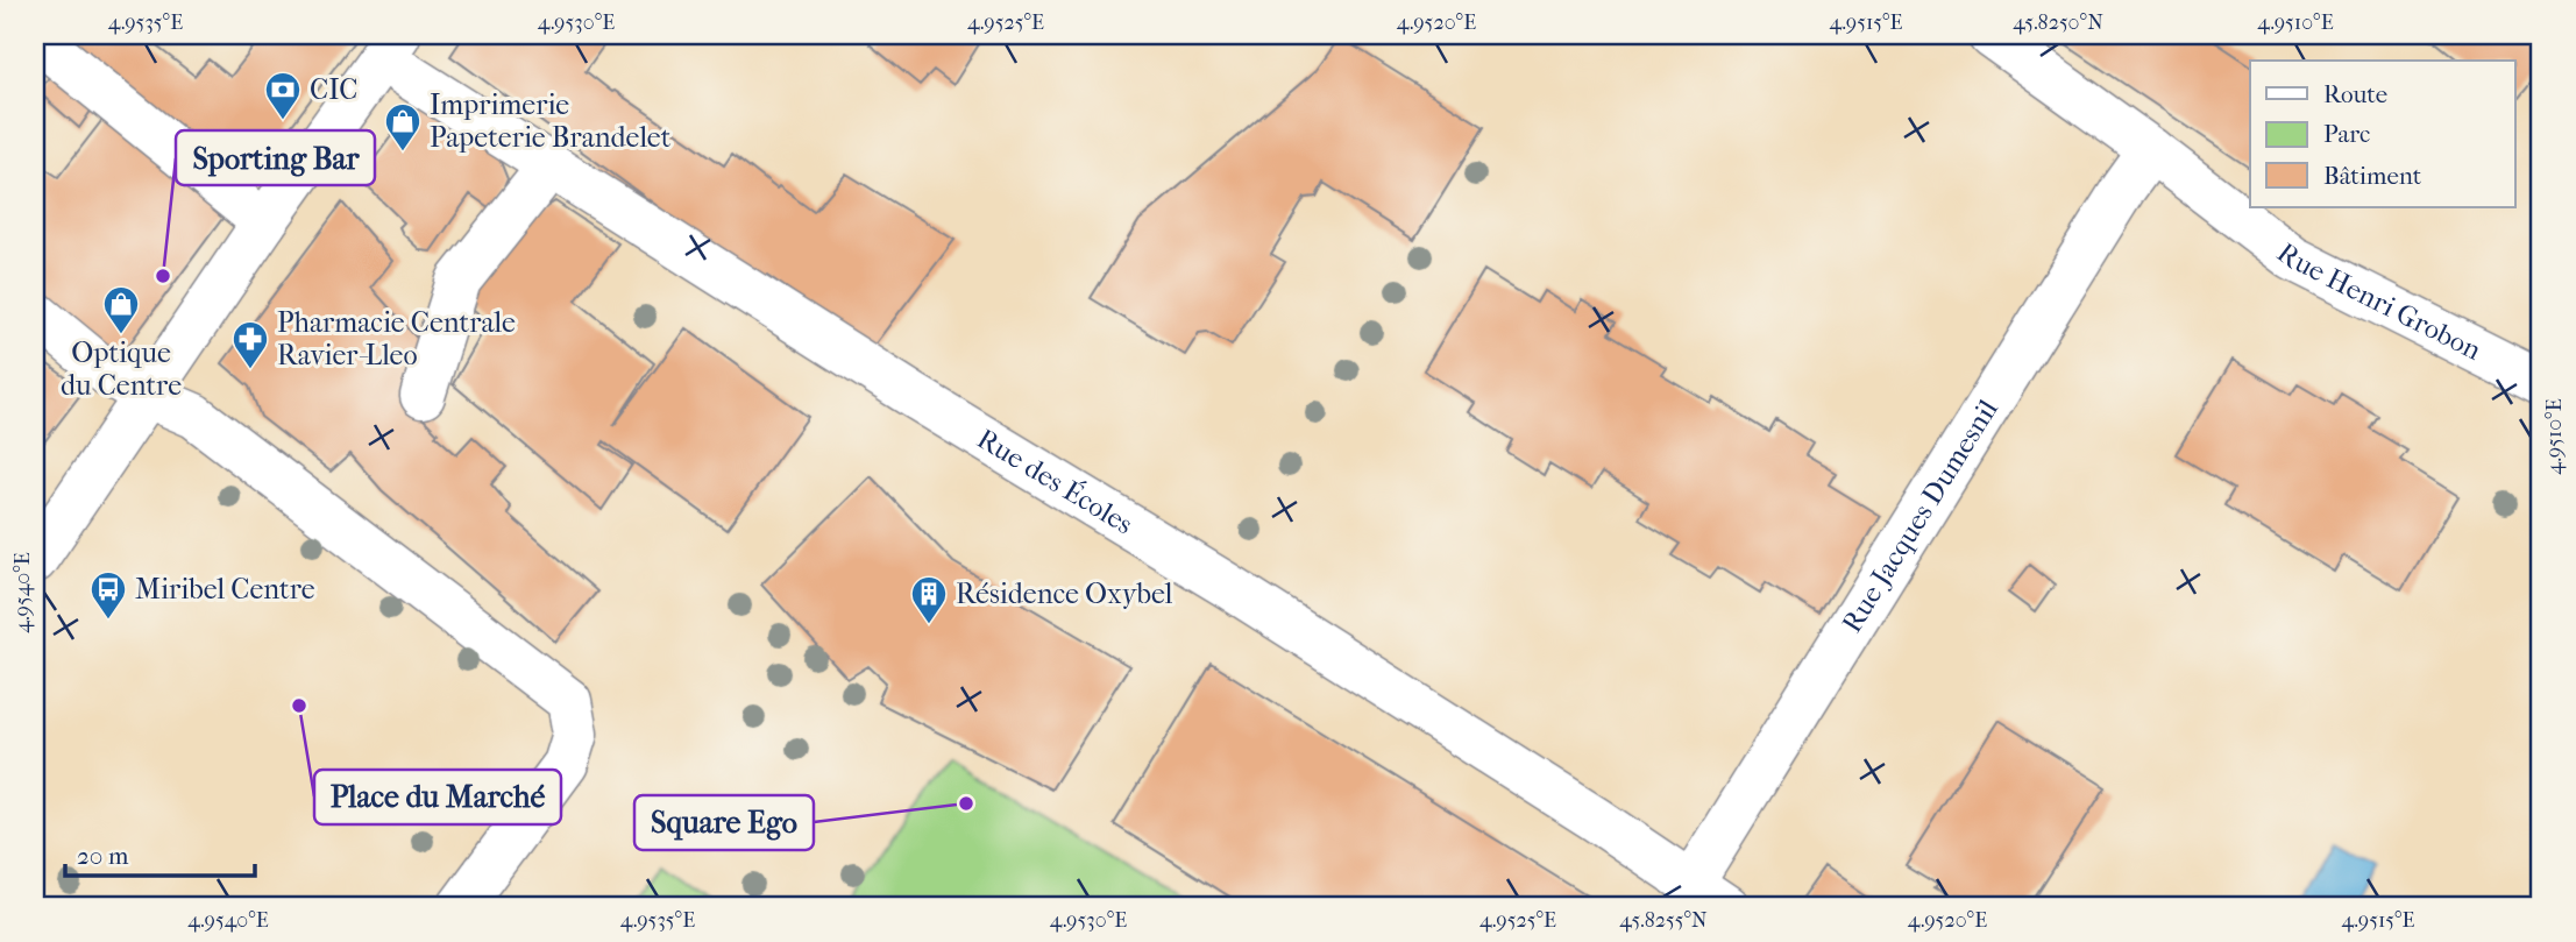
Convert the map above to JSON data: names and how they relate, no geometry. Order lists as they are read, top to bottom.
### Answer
{
  "streets": {
    "street": ["Rue Henri Grobon", "Rue des Écoles", "Rue Jacques Dumesnil"]
  },
  "crossings": [
    ["Rue Henri Grobon", "Rue Jacques Dumesnil"],
    ["Rue des Écoles", "Rue Jacques Dumesnil"]
  ],
  "places": {
    "bank": ["CIC"],
    "shop": ["Imprimerie Papeterie Brandelet", "Optique du Centre"],
    "other": ["Sporting Bar", "Place du Marché", "Square Ego"],
    "pharmacy": ["Pharmacie Centrale Ravier-Lleo"],
    "bus stop": ["Miribel Centre"],
    "building": ["Résidence Oxybel"]
  },
  "legend": ["Route", "Parc", "Bâtiment"],
  "scale_bar": "20 m",
  "coordinates": [
    "4.9535°E",
    "4.9530°E",
    "4.9525°E",
    "4.9520°E",
    "4.9515°E",
    "45.8250°N",
    "4.9510°E",
    "4.9540°E",
    "45.8255°N"
  ]
}
